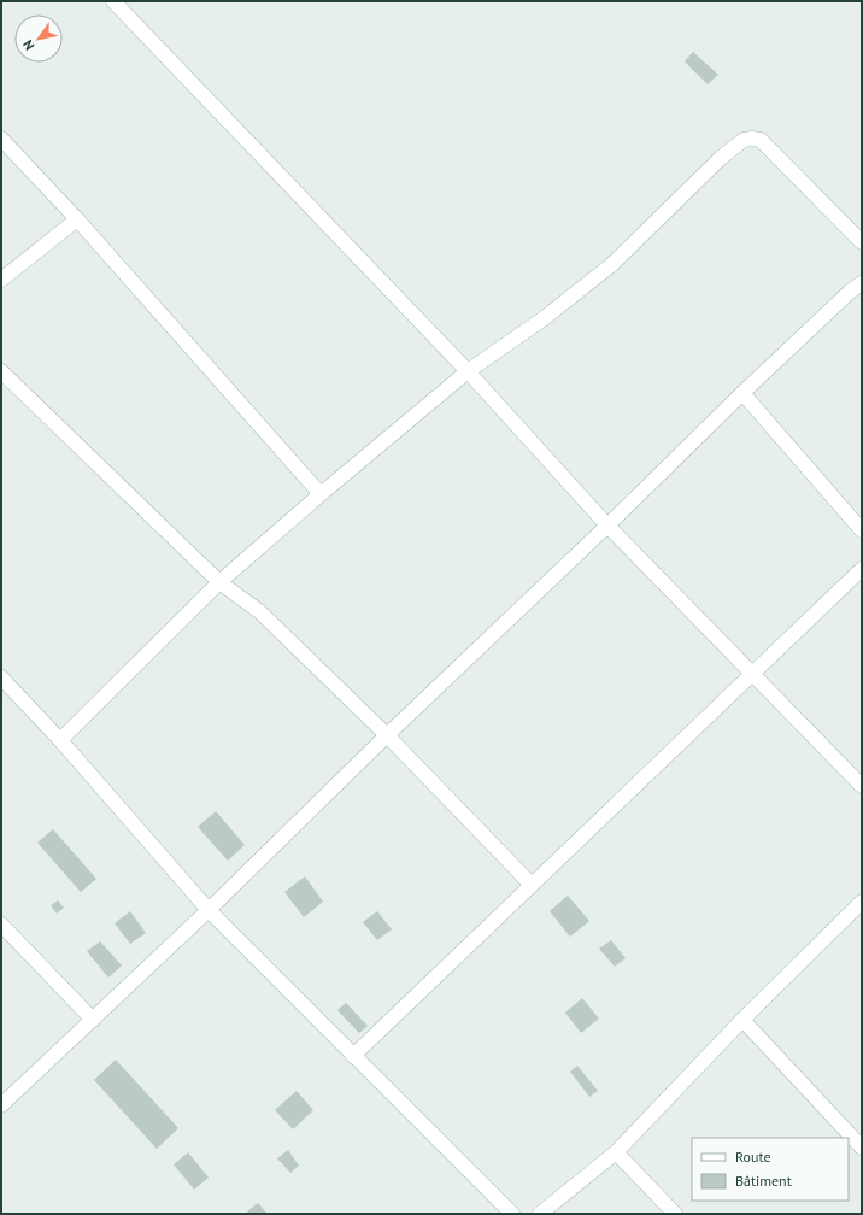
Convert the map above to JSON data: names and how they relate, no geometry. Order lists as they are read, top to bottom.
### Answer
{
  "legend": ["Route", "Bâtiment"],
  "north": "bottom left"
}
